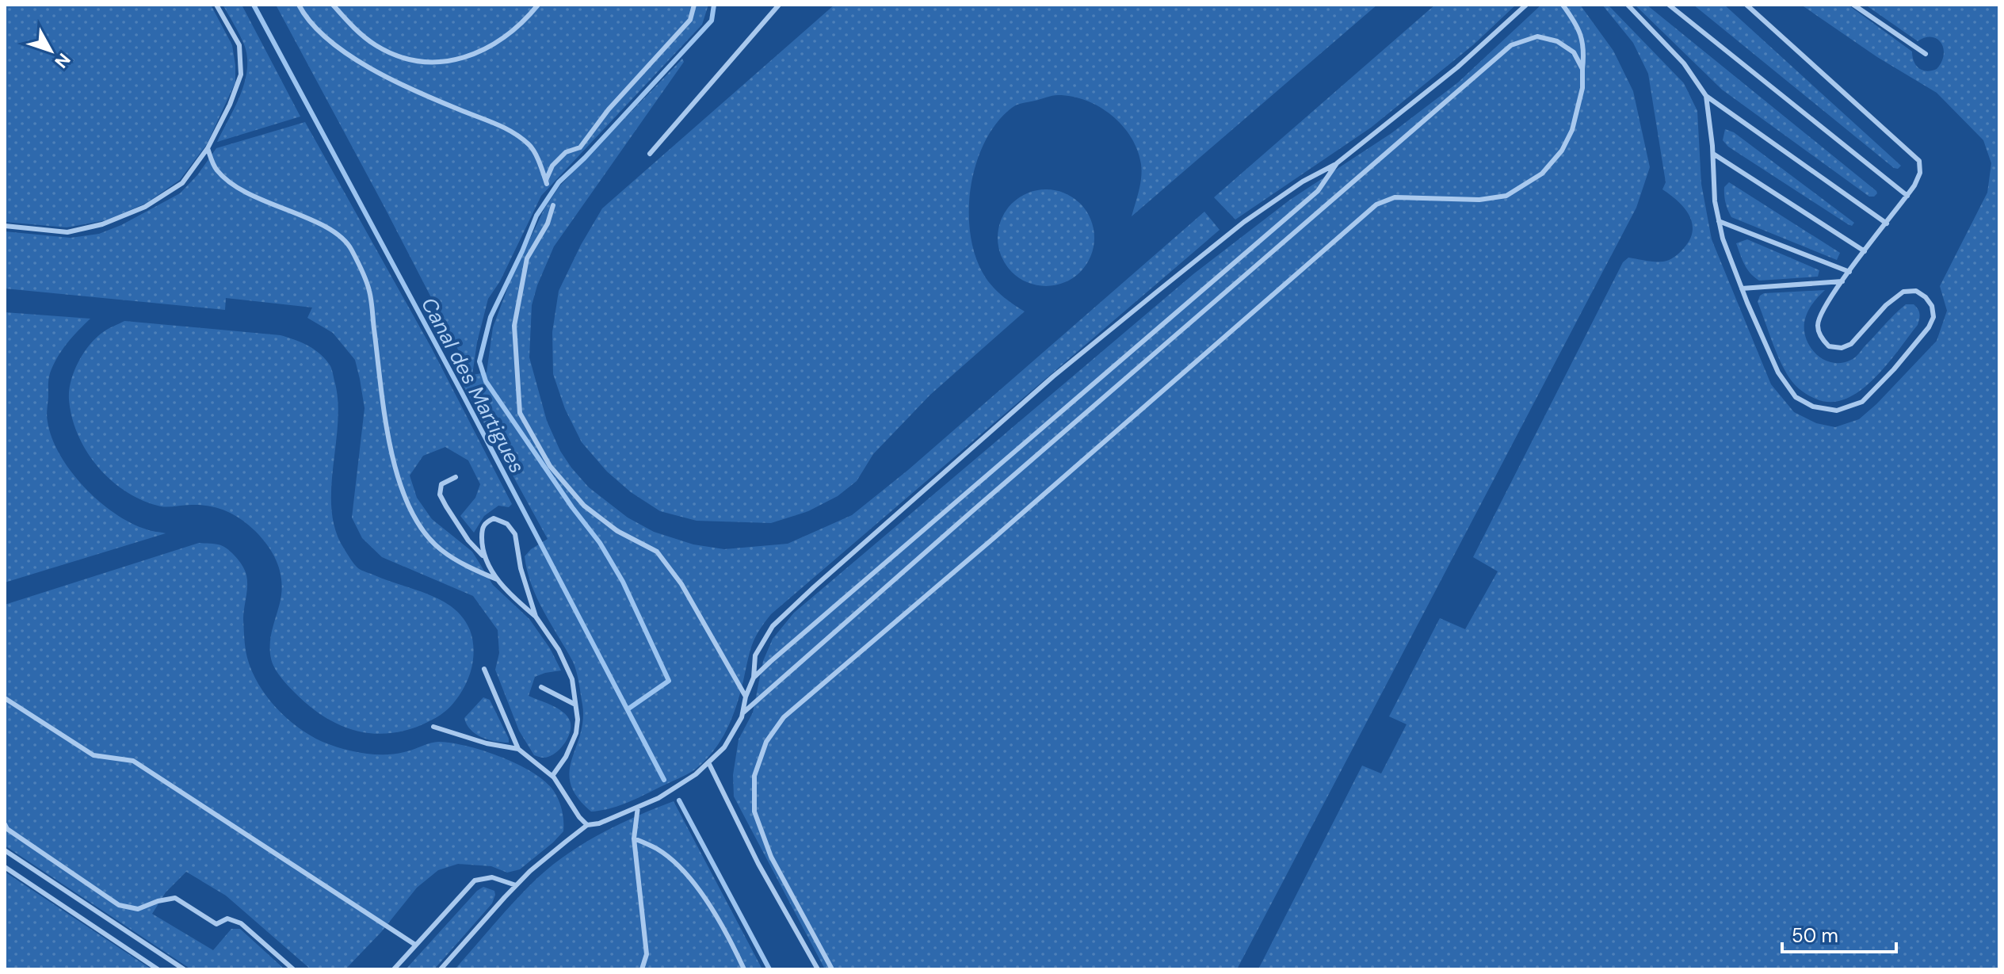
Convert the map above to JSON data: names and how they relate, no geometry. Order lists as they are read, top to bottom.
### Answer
{
  "water": ["Canal des Martigues"],
  "scale_bar": "50 m",
  "north": "bottom right"
}
